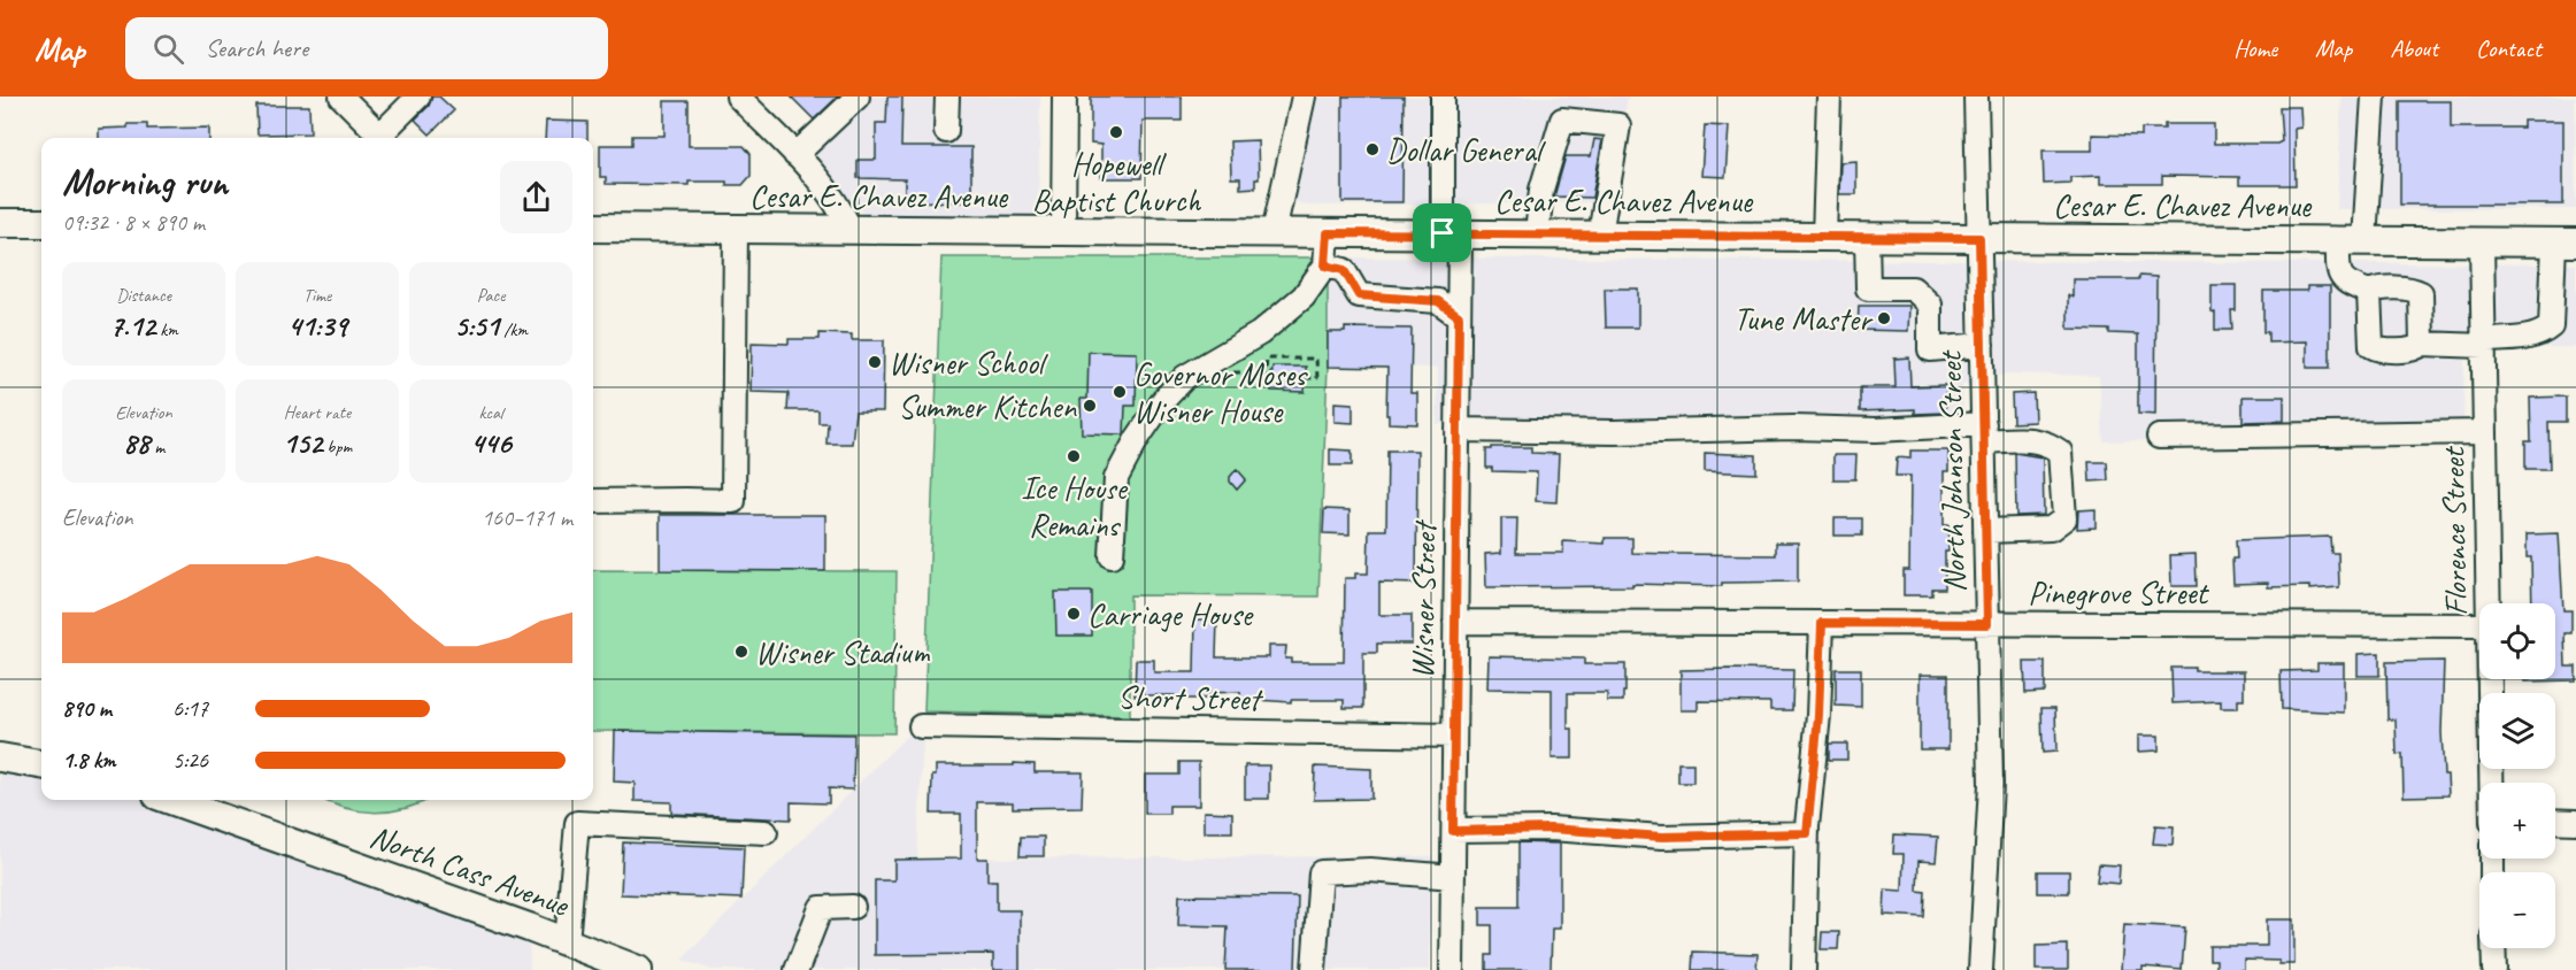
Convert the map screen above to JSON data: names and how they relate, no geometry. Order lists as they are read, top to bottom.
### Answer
{
  "streets": {
    "main road": ["Cesar E. Chavez Avenue", "North Cass Avenue"],
    "street": [
      "North Johnson Street",
      "Florence Street",
      "Pinegrove Street",
      "Wisner Street",
      "Short Street"
    ]
  },
  "crossings": [
    ["Cesar E. Chavez Avenue", "North Johnson Street"],
    ["Cesar E. Chavez Avenue", "Florence Street"],
    ["Cesar E. Chavez Avenue", "Wisner Street"],
    ["North Johnson Street", "Pinegrove Street"],
    ["Pinegrove Street", "Wisner Street"],
    ["Wisner Street", "Short Street"]
  ],
  "places": [
    "Hopewell Baptist Church",
    "Dollar General",
    "Tune Master",
    "Wisner School",
    "Governor Moses Wisner House",
    "Summer Kitchen",
    "Ice House Remains",
    "Carriage House",
    "Wisner Stadium"
  ],
  "page": {
    "header": "Map",
    "search": "Search here",
    "nav": [
      "Home",
      "Map",
      "About",
      "Contact"
    ],
    "heading": ["Morning run", "09:32 · 8 × 890 m"],
    "stats": [
      ["Distance", "7.12 km"],
      ["Time", "41:39"],
      ["Pace", "5:51 /km"],
      ["Elevation", "88 m"],
      ["Heart rate", "152 bpm"],
      ["kcal", "446"]
    ],
    "chart": ["Elevation", "160–171 m"],
    "map_buttons": ["+", "−"],
    "list": [
      {
        "name": "890 m",
        "note": "6:17"
      },
      {
        "name": "1.8 km",
        "note": "5:26"
      }
    ]
  }
}
